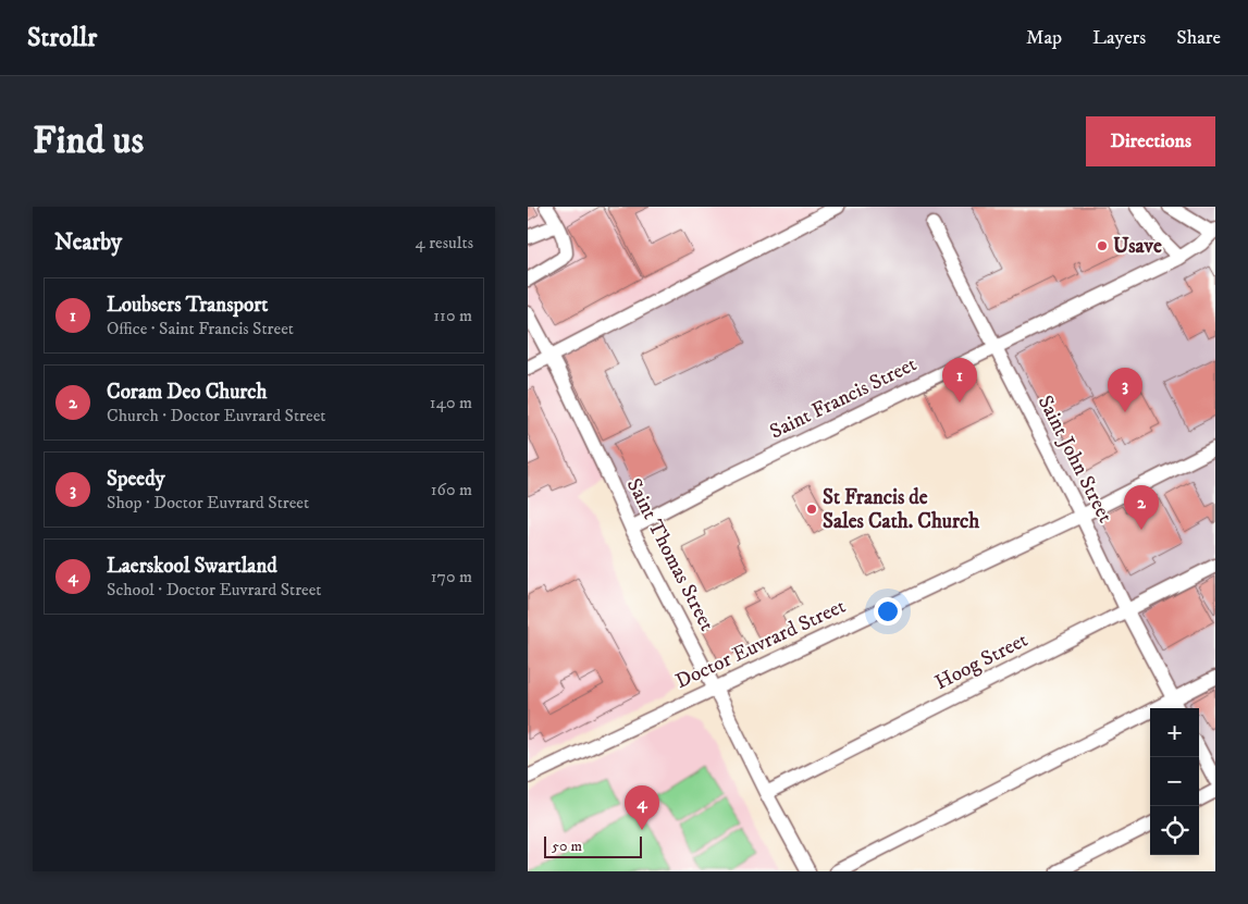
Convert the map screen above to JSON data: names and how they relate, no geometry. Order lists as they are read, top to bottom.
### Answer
{
  "streets": {
    "street": [
      "Saint Francis Street",
      "Saint John Street",
      "Saint Thomas Street",
      "Doctor Euvrard Street",
      "Hoog Street"
    ]
  },
  "crossings": [
    ["Saint Francis Street", "Saint John Street"],
    ["Saint Francis Street", "Saint Thomas Street"],
    ["Saint John Street", "Doctor Euvrard Street"],
    ["Saint John Street", "Hoog Street"],
    ["Saint Thomas Street", "Doctor Euvrard Street"],
    ["Saint Thomas Street", "Hoog Street"]
  ],
  "places": ["Usave", "St Francis de Sales Cath. Church"],
  "scale_bar": "50 m",
  "page": {
    "header": "Strollr",
    "nav": ["Map", "Layers", "Share"],
    "buttons": "Directions",
    "title": "Find us",
    "heading": ["Nearby", "4 results"],
    "list": [
      {
        "mark": "1",
        "name": "Loubsers Transport",
        "note": "Office · Saint Francis Street",
        "value": "110 m"
      },
      {
        "mark": "2",
        "name": "Coram Deo Church",
        "note": "Church · Doctor Euvrard Street",
        "value": "140 m"
      },
      {
        "mark": "3",
        "name": "Speedy",
        "note": "Shop · Doctor Euvrard Street",
        "value": "160 m"
      },
      {
        "mark": "4",
        "name": "Laerskool Swartland",
        "note": "School · Doctor Euvrard Street",
        "value": "170 m"
      }
    ],
    "pins": [
      "1",
      "3",
      "2",
      "4"
    ],
    "map_buttons": ["+", "−"],
    "scale": "50 m"
  }
}
